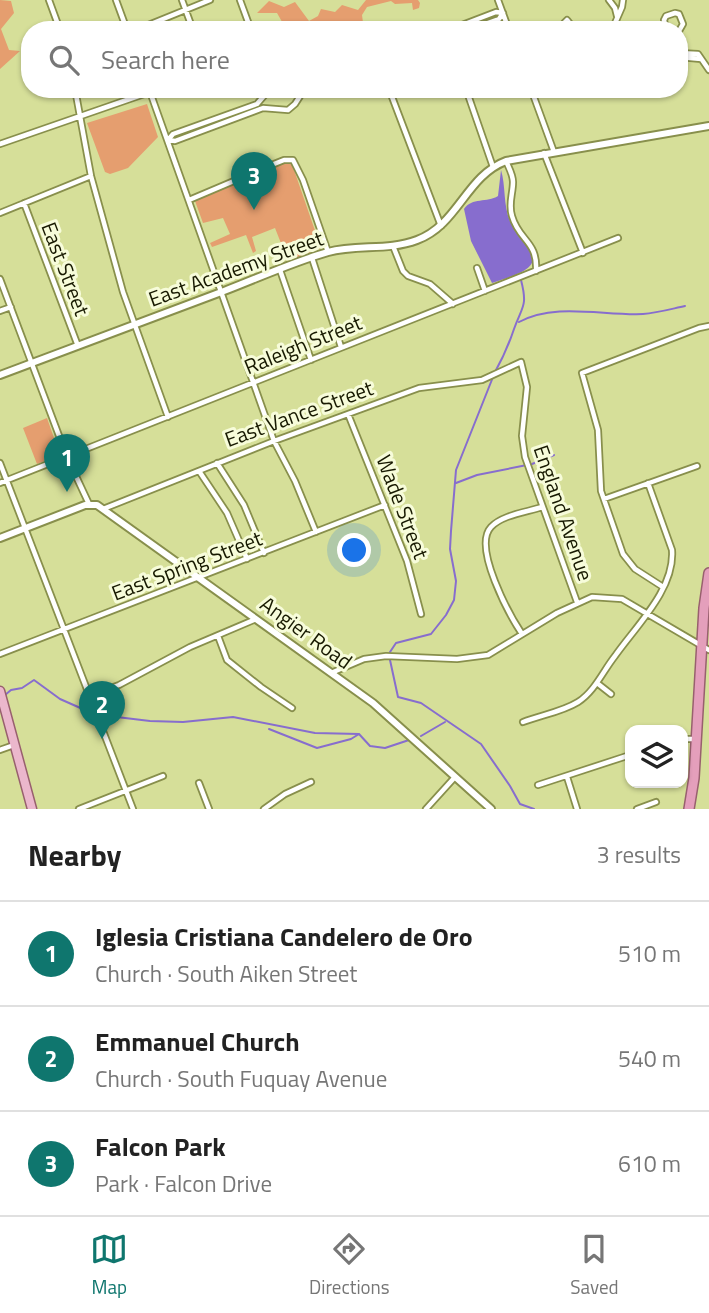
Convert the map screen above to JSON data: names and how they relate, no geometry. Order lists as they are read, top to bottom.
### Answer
{
  "streets": {
    "street": [
      "East Street",
      "East Academy Street",
      "Raleigh Street",
      "East Vance Street",
      "Wade Street",
      "England Avenue",
      "East Spring Street",
      "Angier Road"
    ]
  },
  "crossings": [
    ["East Street", "East Academy Street"],
    ["East Vance Street", "Wade Street"],
    ["East Vance Street", "England Avenue"],
    ["East Vance Street", "Angier Road"],
    ["Wade Street", "East Spring Street"],
    ["East Spring Street", "Angier Road"]
  ],
  "page": {
    "search": "Search here",
    "pins": ["3", "1", "2"],
    "heading": ["Nearby", "3 results"],
    "list": [
      {
        "mark": "1",
        "name": "Iglesia Cristiana Candelero de Oro",
        "note": "Church · South Aiken Street",
        "value": "510 m"
      },
      {
        "mark": "2",
        "name": "Emmanuel Church",
        "note": "Church · South Fuquay Avenue",
        "value": "540 m"
      },
      {
        "mark": "3",
        "name": "Falcon Park",
        "note": "Park · Falcon Drive",
        "value": "610 m"
      }
    ],
    "nav": ["Map", "Directions", "Saved"]
  }
}
